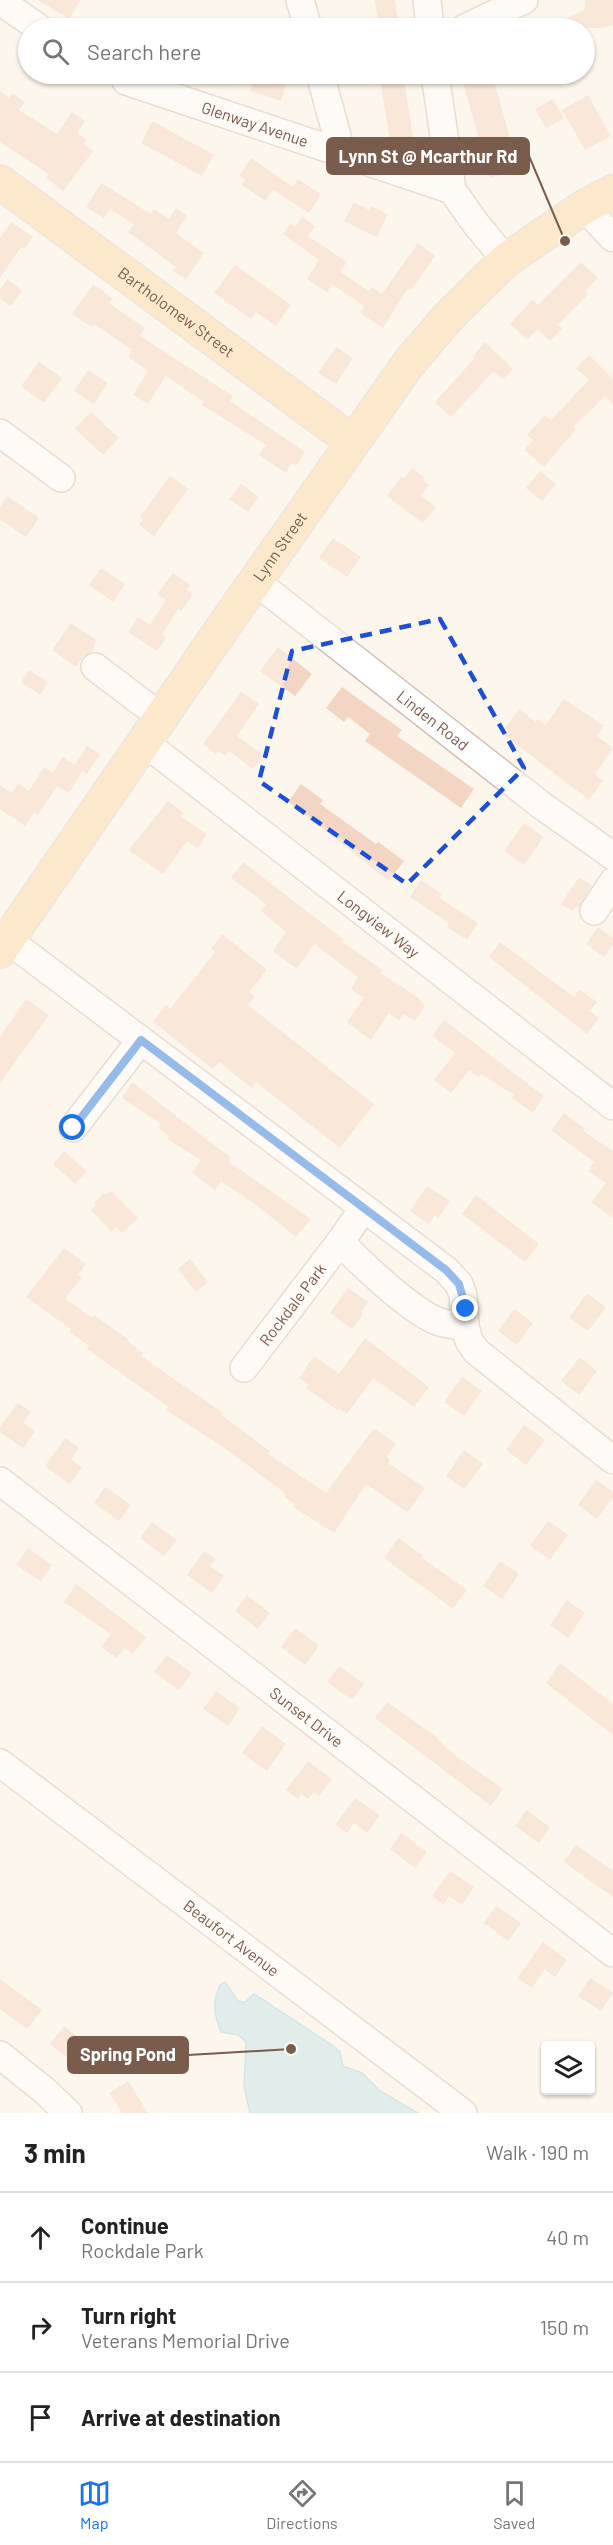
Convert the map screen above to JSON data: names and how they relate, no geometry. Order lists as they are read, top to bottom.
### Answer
{
  "streets": {
    "main road": ["Bartholomew Street", "Lynn Street"],
    "street": [
      "Glenway Avenue",
      "Linden Road",
      "Longview Way",
      "Rockdale Park",
      "Sunset Drive",
      "Beaufort Avenue"
    ]
  },
  "crossings": [
    ["Bartholomew Street", "Lynn Street"],
    ["Lynn Street", "Linden Road"],
    ["Lynn Street", "Longview Way"]
  ],
  "places": ["Lynn St @ Mcarthur Rd", "Spring Pond"],
  "page": {
    "search": "Search here",
    "heading": ["3 min", "Walk · 190 m"],
    "list": [
      ["Continue", "Rockdale Park", "40 m"],
      ["Turn right", "Veterans Memorial Drive", "150 m"],
      "Arrive at destination"
    ],
    "nav": ["Map", "Directions", "Saved"]
  }
}
